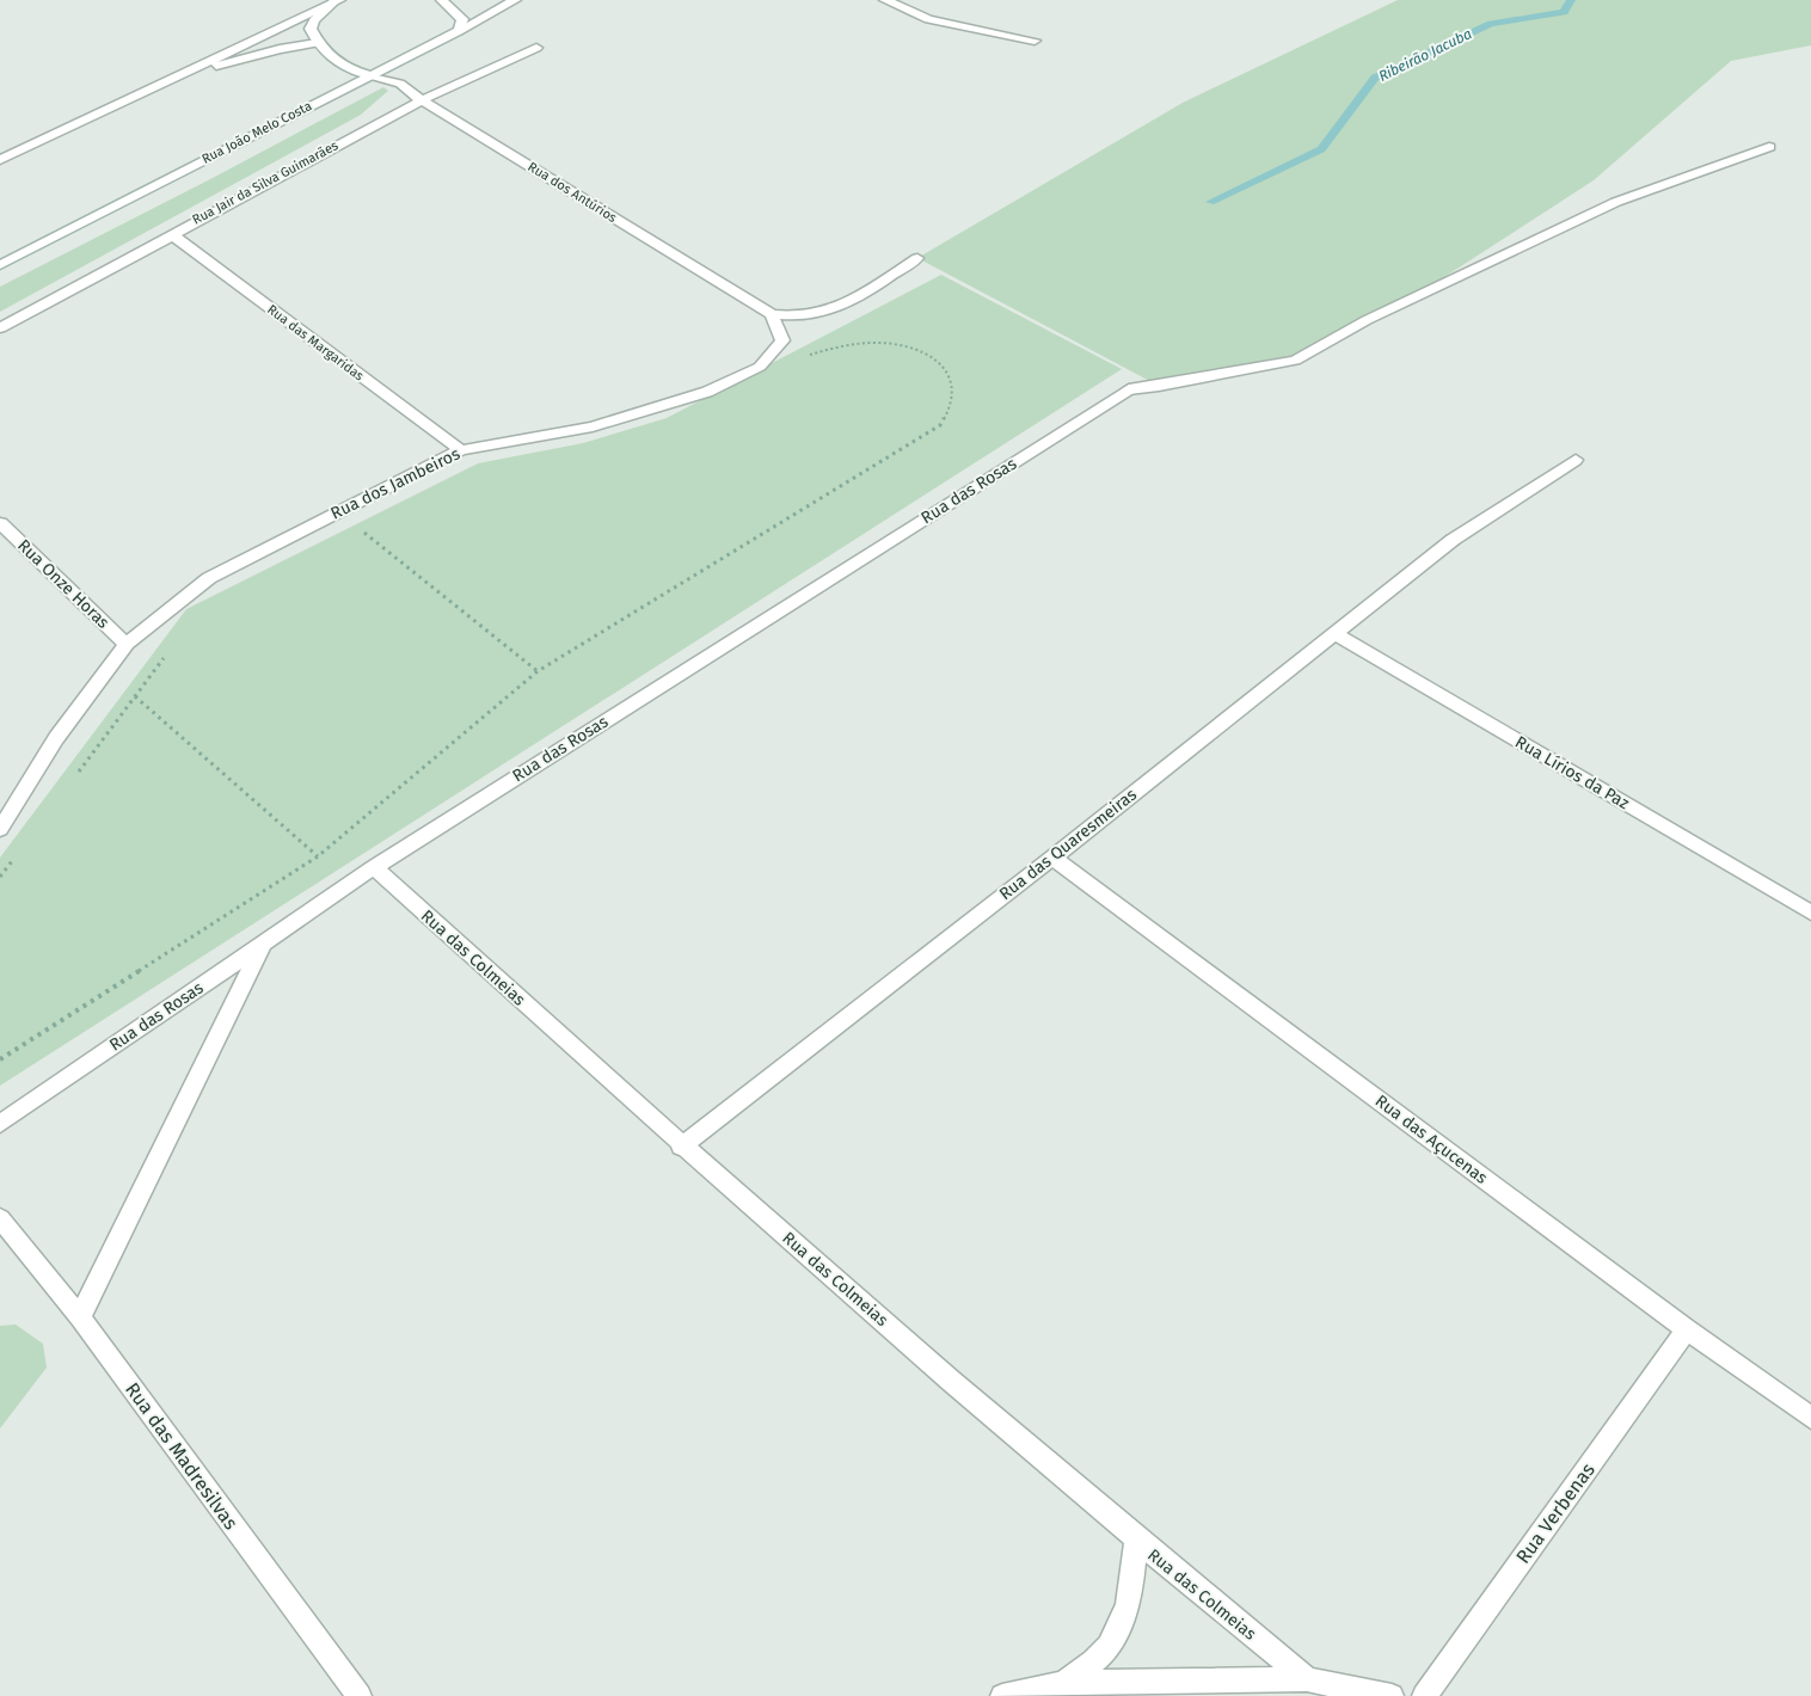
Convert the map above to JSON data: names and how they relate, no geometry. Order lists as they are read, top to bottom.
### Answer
{
  "streets": {
    "street": [
      "Rua João Melo Costa",
      "Rua Jair da Silva Guimarães",
      "Rua dos Antúrios",
      "Rua das Margaridas",
      "Rua dos Jambeiros",
      "Rua das Rosas",
      "Rua Onze Horas",
      "Rua Lírios da Paz",
      "Rua das Quaresmeiras",
      "Rua das Colmeias",
      "Rua das Açucenas",
      "Rua das Madresilvas",
      "Rua Verbenas"
    ]
  },
  "crossings": [
    ["Rua João Melo Costa", "Rua dos Antúrios"],
    ["Rua Jair da Silva Guimarães", "Rua dos Antúrios"],
    ["Rua Jair da Silva Guimarães", "Rua das Margaridas"],
    ["Rua dos Antúrios", "Rua dos Jambeiros"],
    ["Rua das Margaridas", "Rua dos Jambeiros"],
    ["Rua dos Jambeiros", "Rua Onze Horas"],
    ["Rua das Rosas", "Rua das Colmeias"],
    ["Rua Lírios da Paz", "Rua das Quaresmeiras"],
    ["Rua das Quaresmeiras", "Rua das Colmeias"],
    ["Rua das Quaresmeiras", "Rua das Açucenas"],
    ["Rua das Açucenas", "Rua Verbenas"]
  ],
  "water": ["Ribeirão Jacuba"]
}
